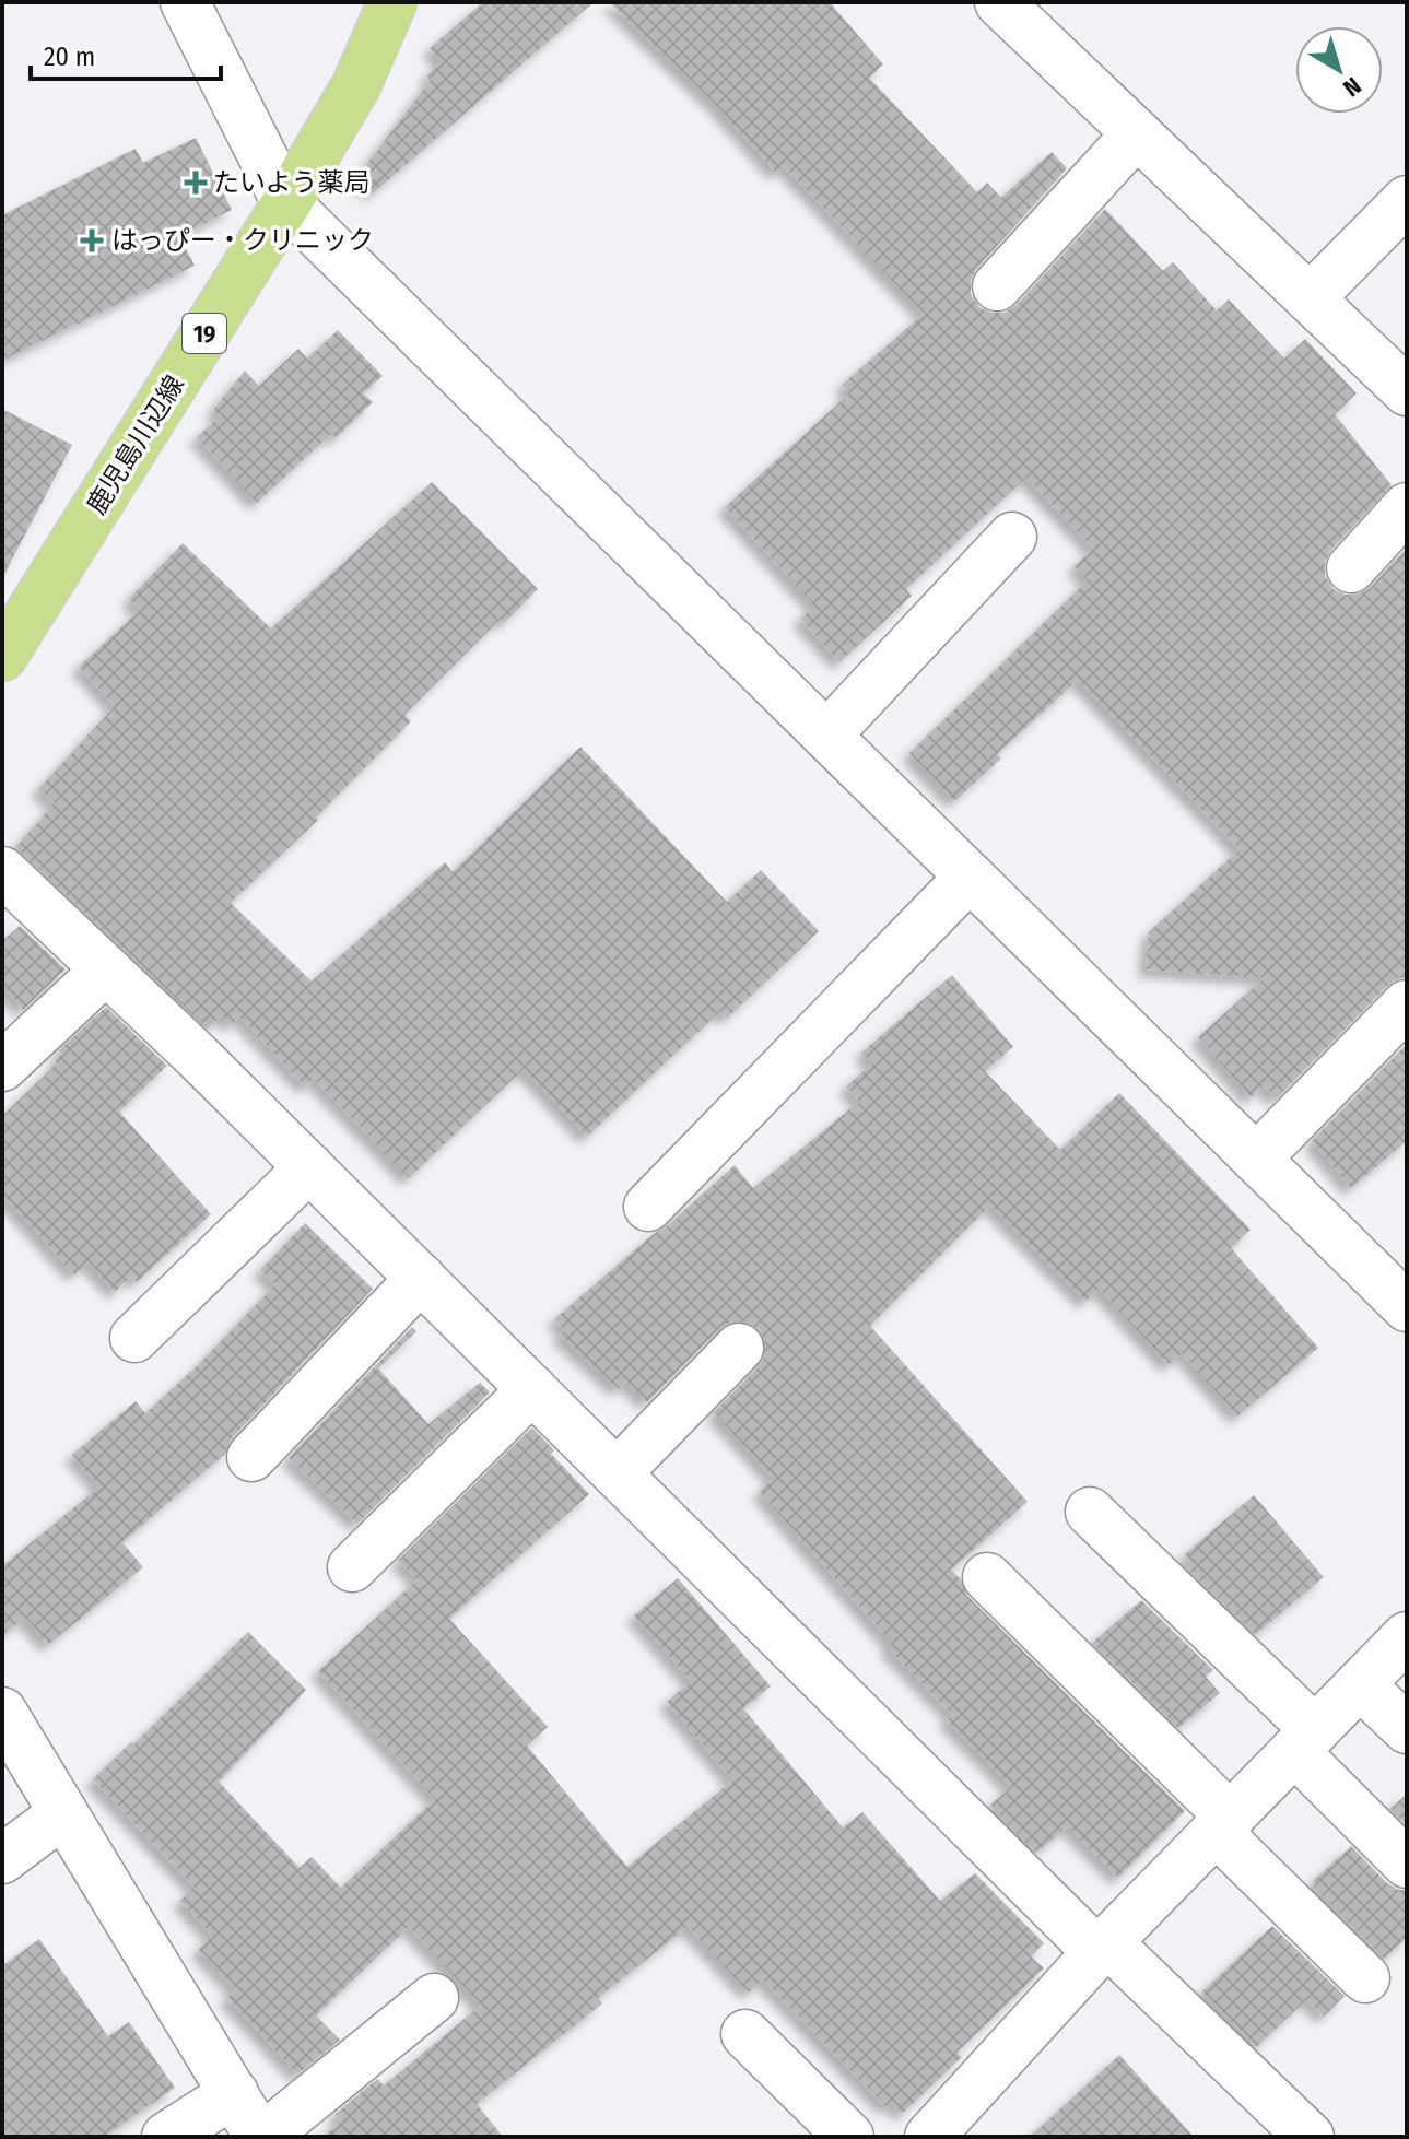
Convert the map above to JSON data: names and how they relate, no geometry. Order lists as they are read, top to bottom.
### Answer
{
  "streets": {
    "main road": ["19", "鹿児島川辺線"]
  },
  "places": {
    "health": ["たいよう薬局", "はっぴー・クリニック"]
  },
  "scale_bar": "20 m",
  "north": "bottom right"
}
